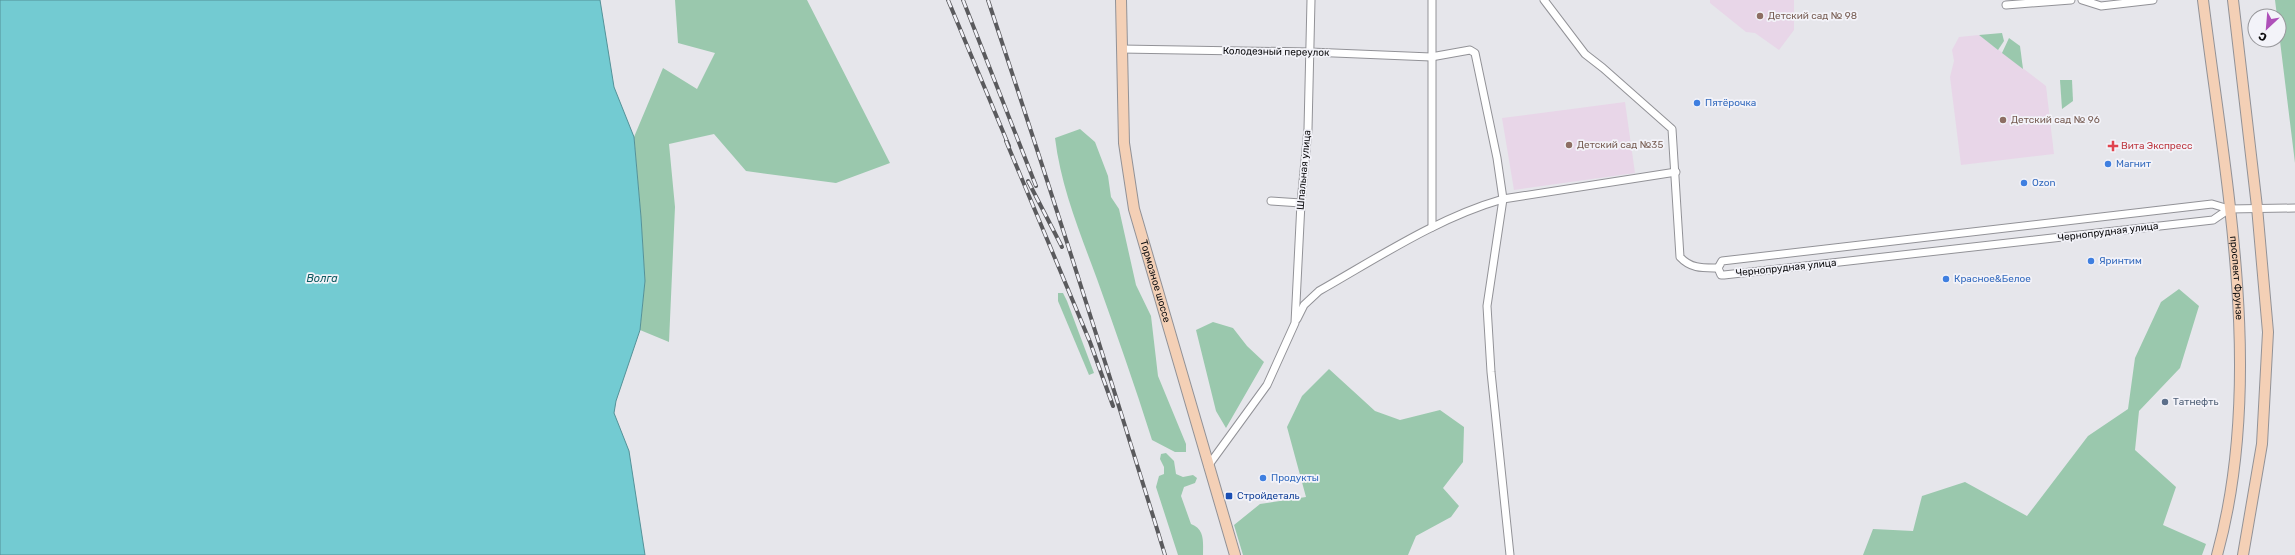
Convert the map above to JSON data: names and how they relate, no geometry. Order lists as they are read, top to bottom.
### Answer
{
  "streets": {
    "main road": ["проспект Фрунзе", "Тормозное шоссе"],
    "street": ["Колодезный переулок", "Шпальная улица", "Чернопрудная улица"]
  },
  "crossings": [
    ["Колодезный переулок", "Шпальная улица"],
    ["Колодезный переулок", "Тормозное шоссе"],
    ["Шпальная улица", "Тормозное шоссе"],
    ["Чернопрудная улица", "проспект Фрунзе"]
  ],
  "water": ["Волга"],
  "places": {
    "other": [
      "Детский сад № 98",
      "Пятёрочка",
      "Детский сад № 96",
      "Детский сад №35",
      "Магнит",
      "Ozon",
      "Яринтим",
      "Красное&Белое",
      "Татнефть",
      "Продукты"
    ],
    "health": ["Вита Экспресс"],
    "transit": ["Стройдеталь"]
  },
  "north": "bottom left"
}
